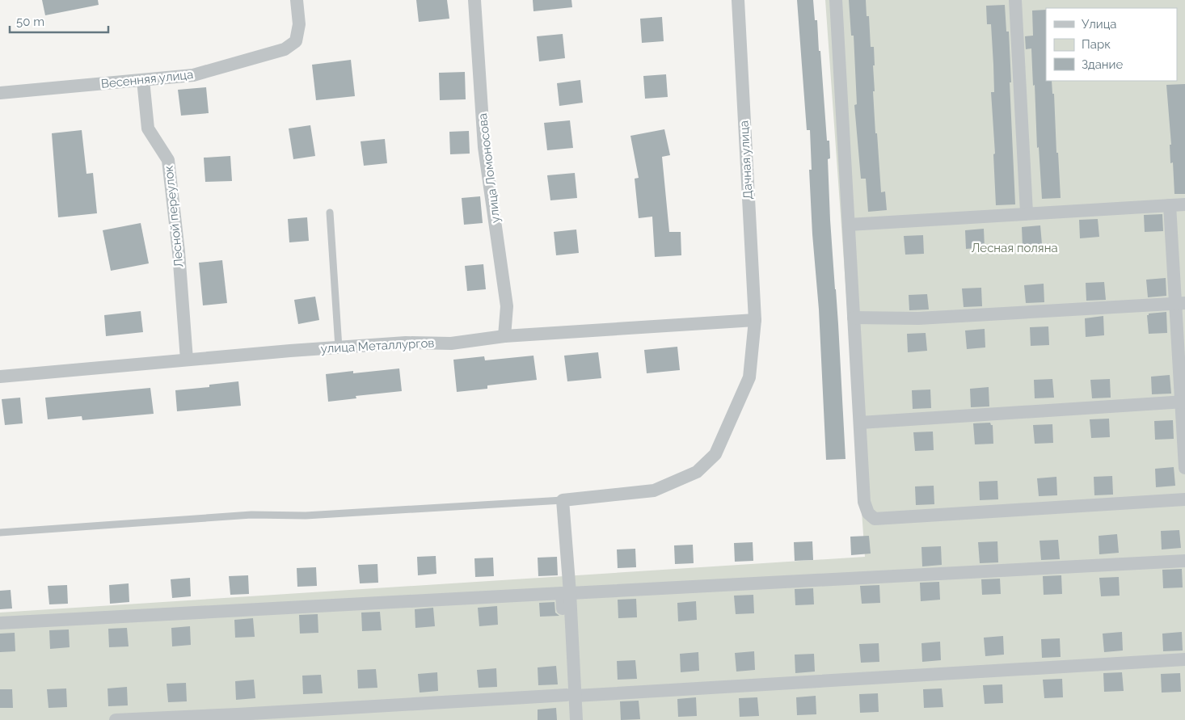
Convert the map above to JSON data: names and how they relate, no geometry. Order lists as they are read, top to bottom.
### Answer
{
  "streets": {
    "street": [
      "Весенняя улица",
      "Дачная улица",
      "улица Ломоносова",
      "Лесной переулок",
      "улица Металлургов"
    ]
  },
  "crossings": [
    ["Весенняя улица", "Лесной переулок"],
    ["Дачная улица", "улица Металлургов"],
    ["улица Ломоносова", "улица Металлургов"],
    ["Лесной переулок", "улица Металлургов"]
  ],
  "parks": ["Лесная поляна"],
  "legend": ["Улица", "Парк", "Здание"],
  "scale_bar": "50 m"
}
